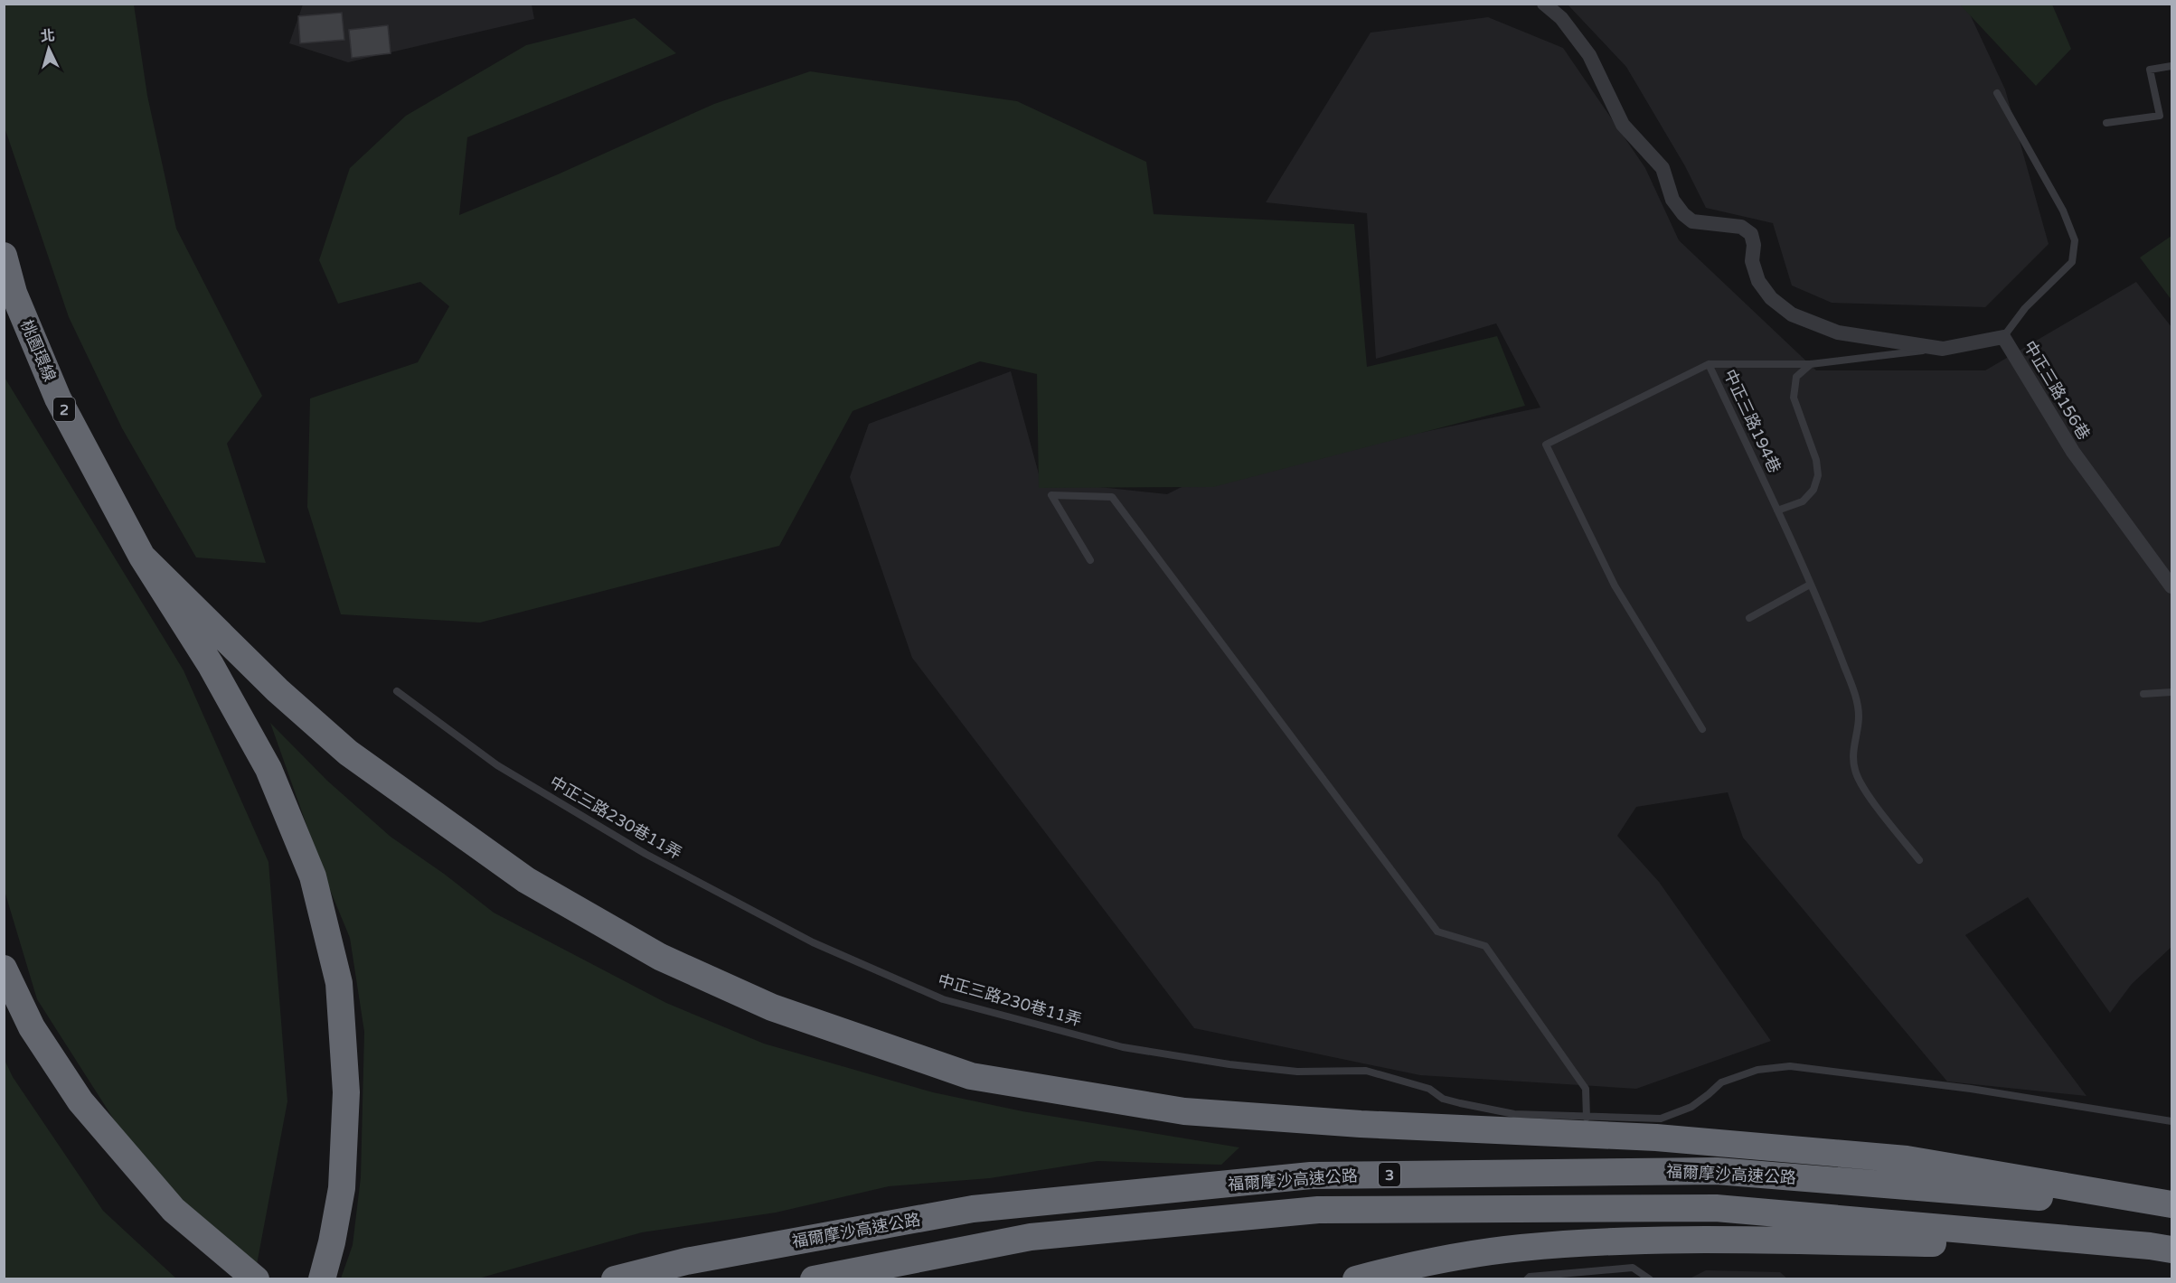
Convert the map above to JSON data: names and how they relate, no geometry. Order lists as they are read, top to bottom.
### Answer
{
  "streets": {
    "highway": [
      "桃園環線",
      "2",
      "3",
      "福爾摩沙高速公路"
    ],
    "street": ["中正三路156巷"],
    "lane": ["中正三路194巷", "中正三路230巷11弄"]
  },
  "north": "top"
}
